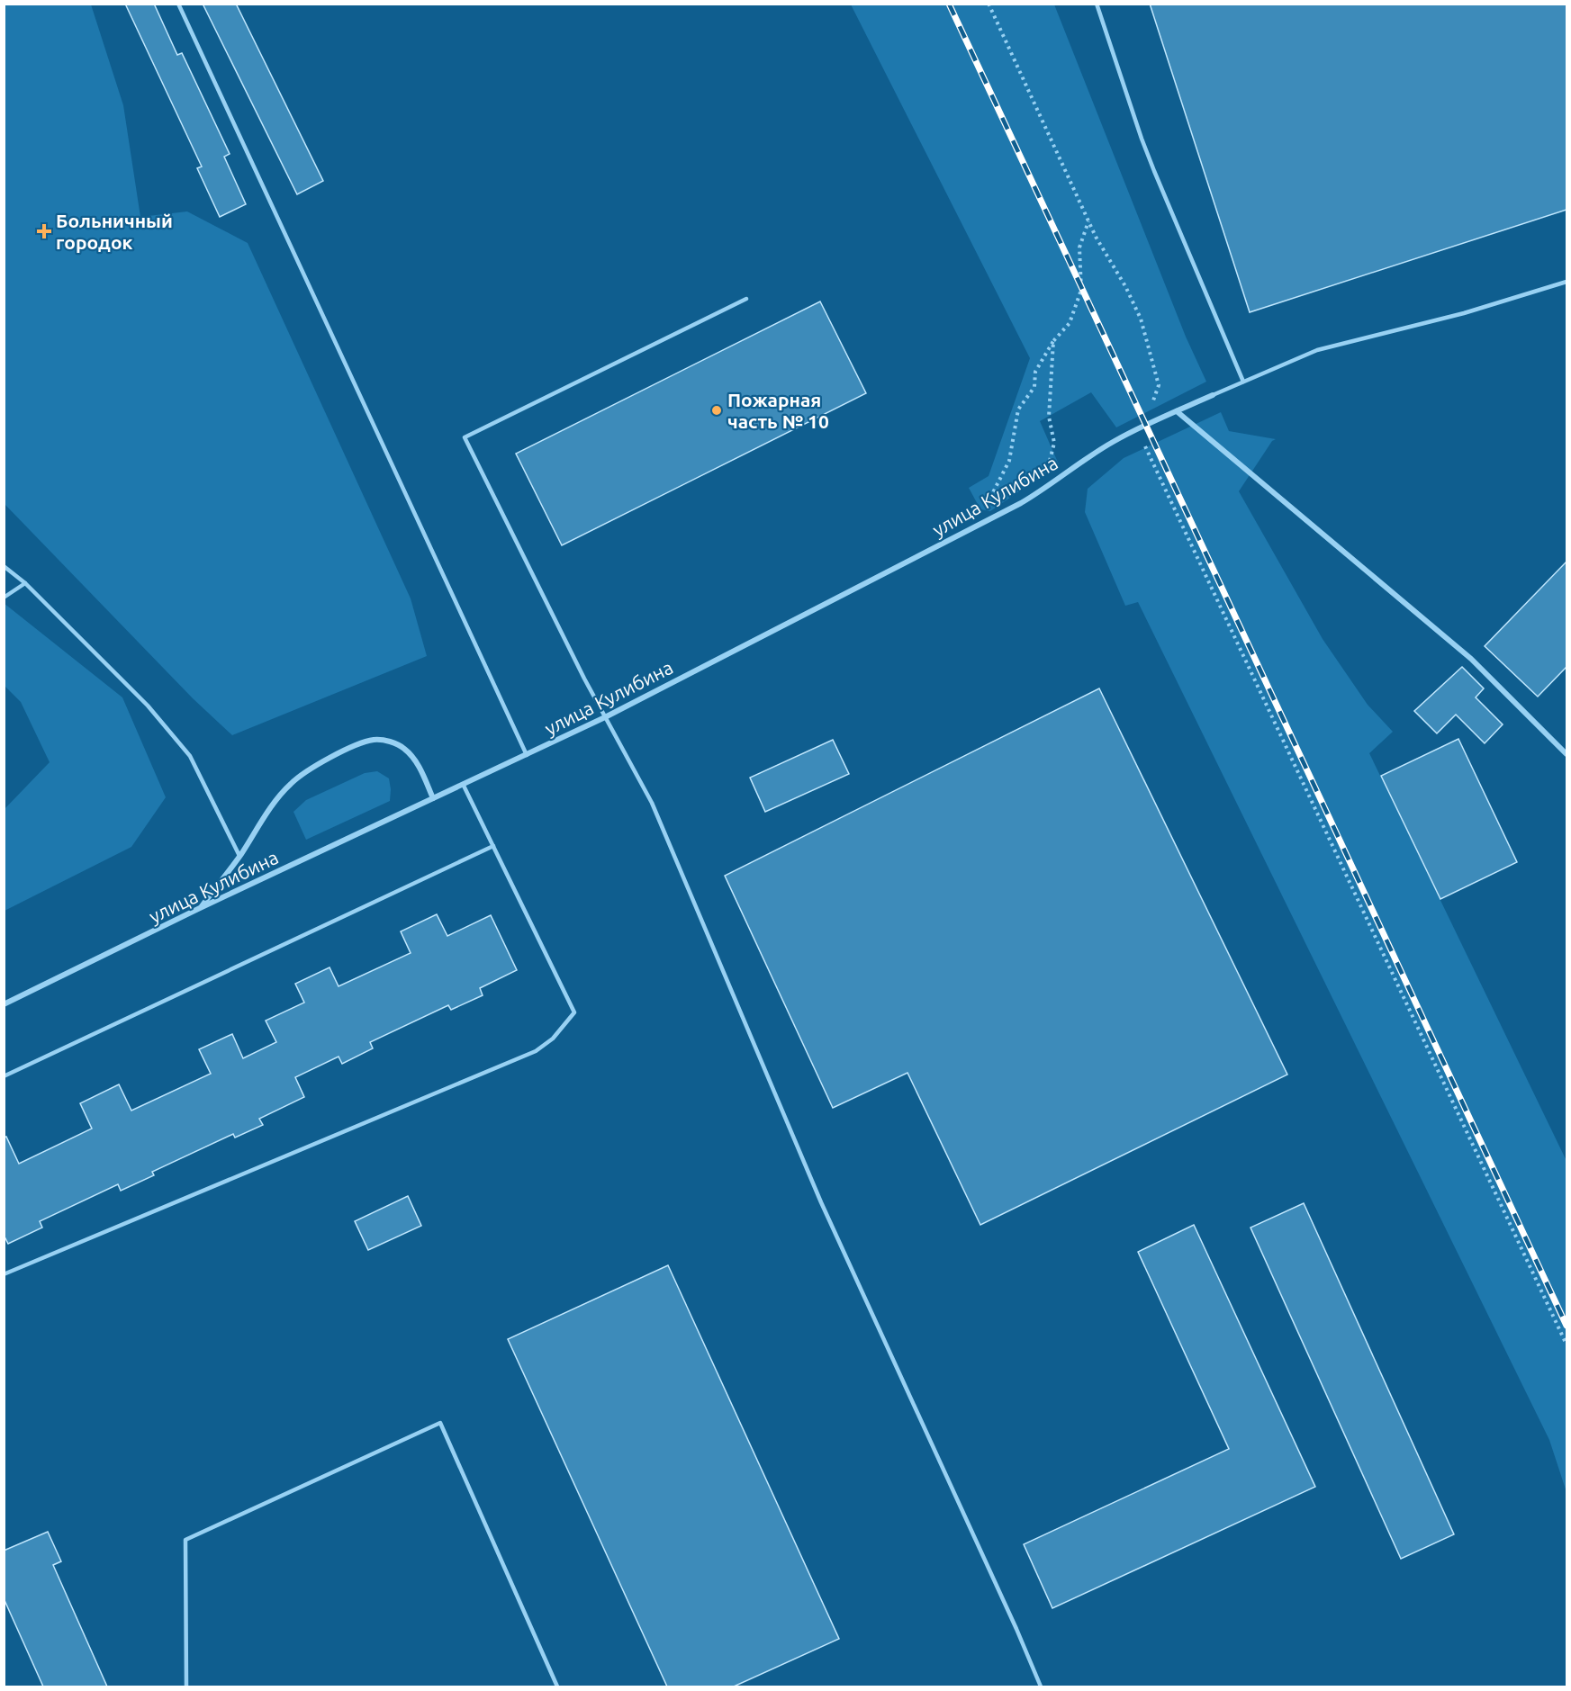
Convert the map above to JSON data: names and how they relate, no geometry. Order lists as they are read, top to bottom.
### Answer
{
  "streets": {
    "street": ["улица Кулибина"]
  },
  "places": {
    "health": ["Больничный городок"],
    "other": ["Пожарная часть № 10"]
  }
}
